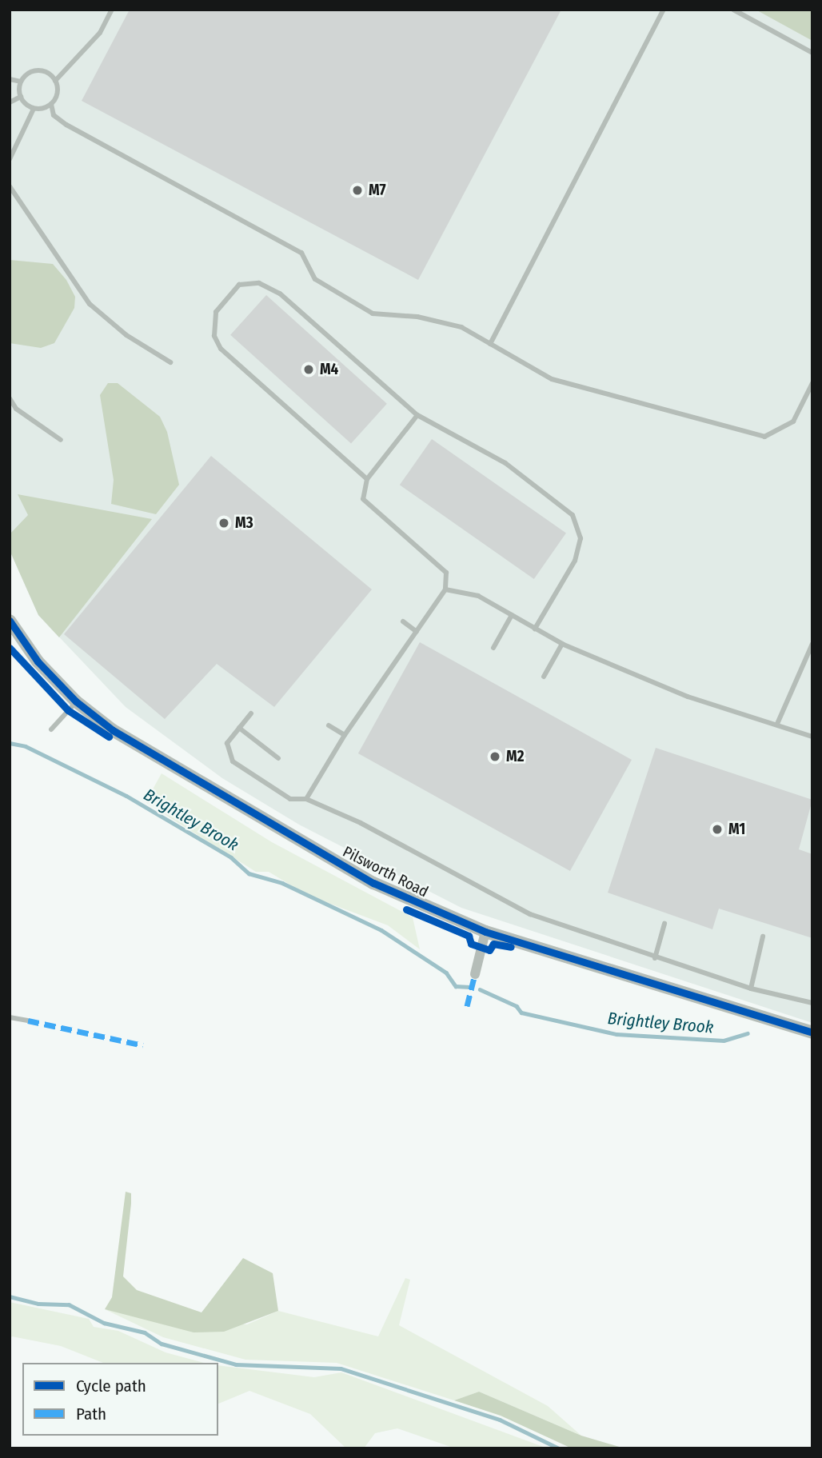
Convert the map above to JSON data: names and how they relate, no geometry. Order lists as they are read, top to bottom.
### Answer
{
  "streets": {
    "street": ["Pilsworth Road"]
  },
  "water": ["Brightley Brook"],
  "places": [
    "M7",
    "M4",
    "M3",
    "M2",
    "M1"
  ],
  "legend": ["Cycle path", "Path"]
}
